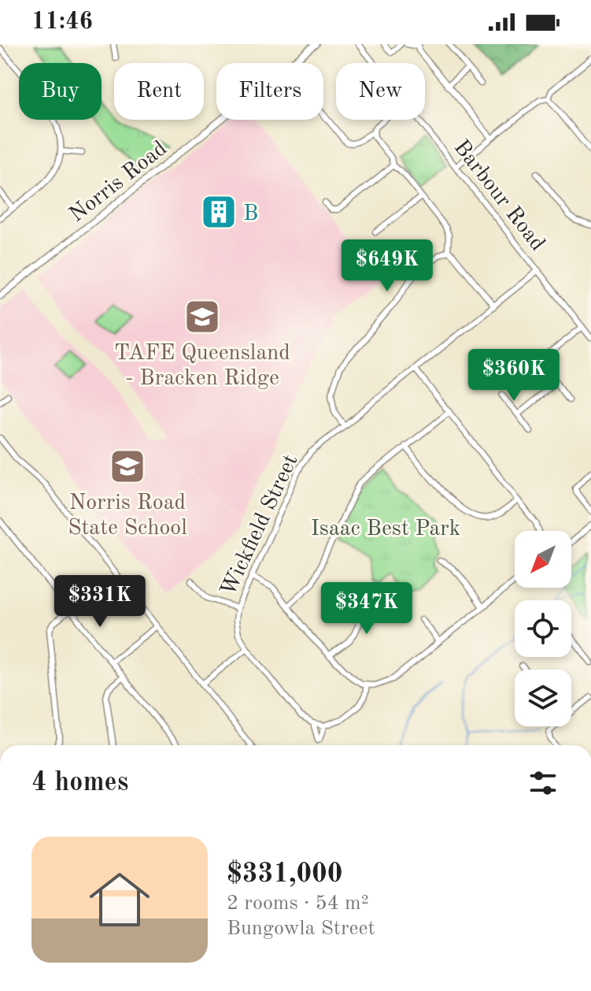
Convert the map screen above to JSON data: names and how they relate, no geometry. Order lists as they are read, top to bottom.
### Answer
{
  "streets": {
    "main road": ["Norris Road"],
    "street": ["Barbour Road", "Wickfield Street"]
  },
  "crossings": [
    ["Barbour Road", "Wickfield Street"]
  ],
  "parks": ["Isaac Best Park"],
  "places": {
    "building": ["B"],
    "school or university": ["TAFE Queensland - Bracken Ridge", "Norris Road State School"]
  },
  "north": "bottom left",
  "page": {
    "status": "11:46",
    "chip": [
      "Buy",
      "Rent",
      "Filters",
      "New"
    ],
    "price": [
      "$649K",
      "$360K",
      "$331K",
      "$347K"
    ],
    "heading": "4 homes",
    "list": [
      {
        "name": "$331,000",
        "note": "2 rooms · 54 m² · Bungowla Street"
      }
    ]
  }
}
